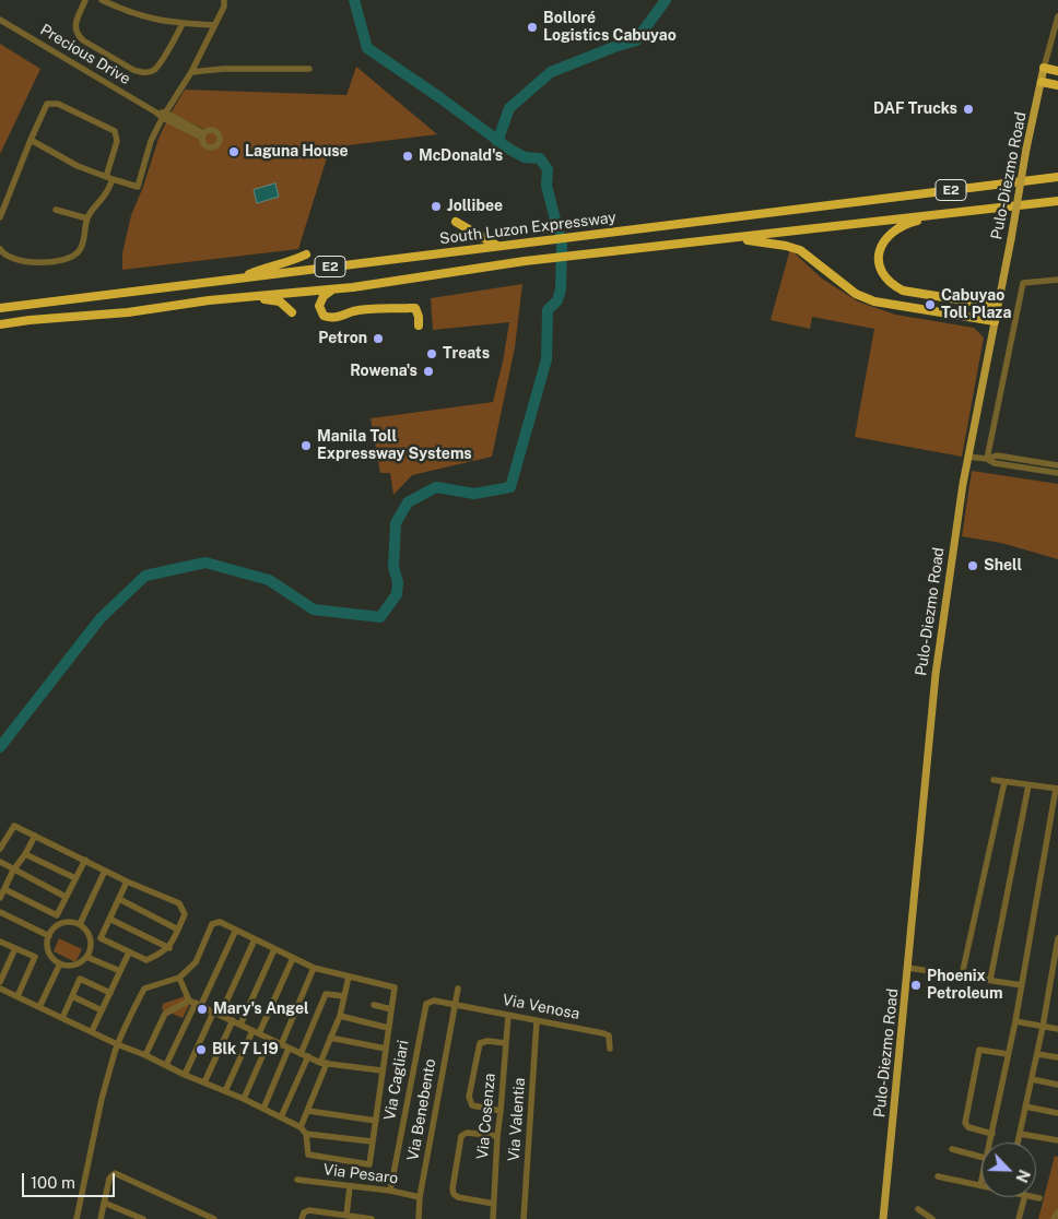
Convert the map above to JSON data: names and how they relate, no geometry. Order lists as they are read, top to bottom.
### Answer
{
  "streets": {
    "highway": ["E2", "South Luzon Expressway"],
    "main road": ["Pulo-Diezmo Road"],
    "street": [
      "Precious Drive",
      "Via Venosa",
      "Via Cagliari",
      "Via Benebento",
      "Via Cosenza",
      "Via Valentia",
      "Via Pesaro"
    ]
  },
  "crossings": [
    ["Via Venosa", "Via Cagliari"],
    ["Via Venosa", "Via Benebento"],
    ["Via Venosa", "Via Cosenza"],
    ["Via Venosa", "Via Valentia"],
    ["Via Cagliari", "Via Benebento"],
    ["Via Cagliari", "Via Pesaro"],
    ["Via Benebento", "Via Pesaro"]
  ],
  "places": [
    "Bolloré Logistics Cabuyao",
    "DAF Trucks",
    "Laguna House",
    "McDonald's",
    "Jollibee",
    "Cabuyao Toll Plaza",
    "Petron",
    "Treats",
    "Rowena's",
    "Manila Toll Expressway Systems",
    "Shell",
    "Phoenix Petroleum",
    "Mary's Angel",
    "Blk 7 L19"
  ],
  "scale_bar": "100 m",
  "north": "bottom right"
}
